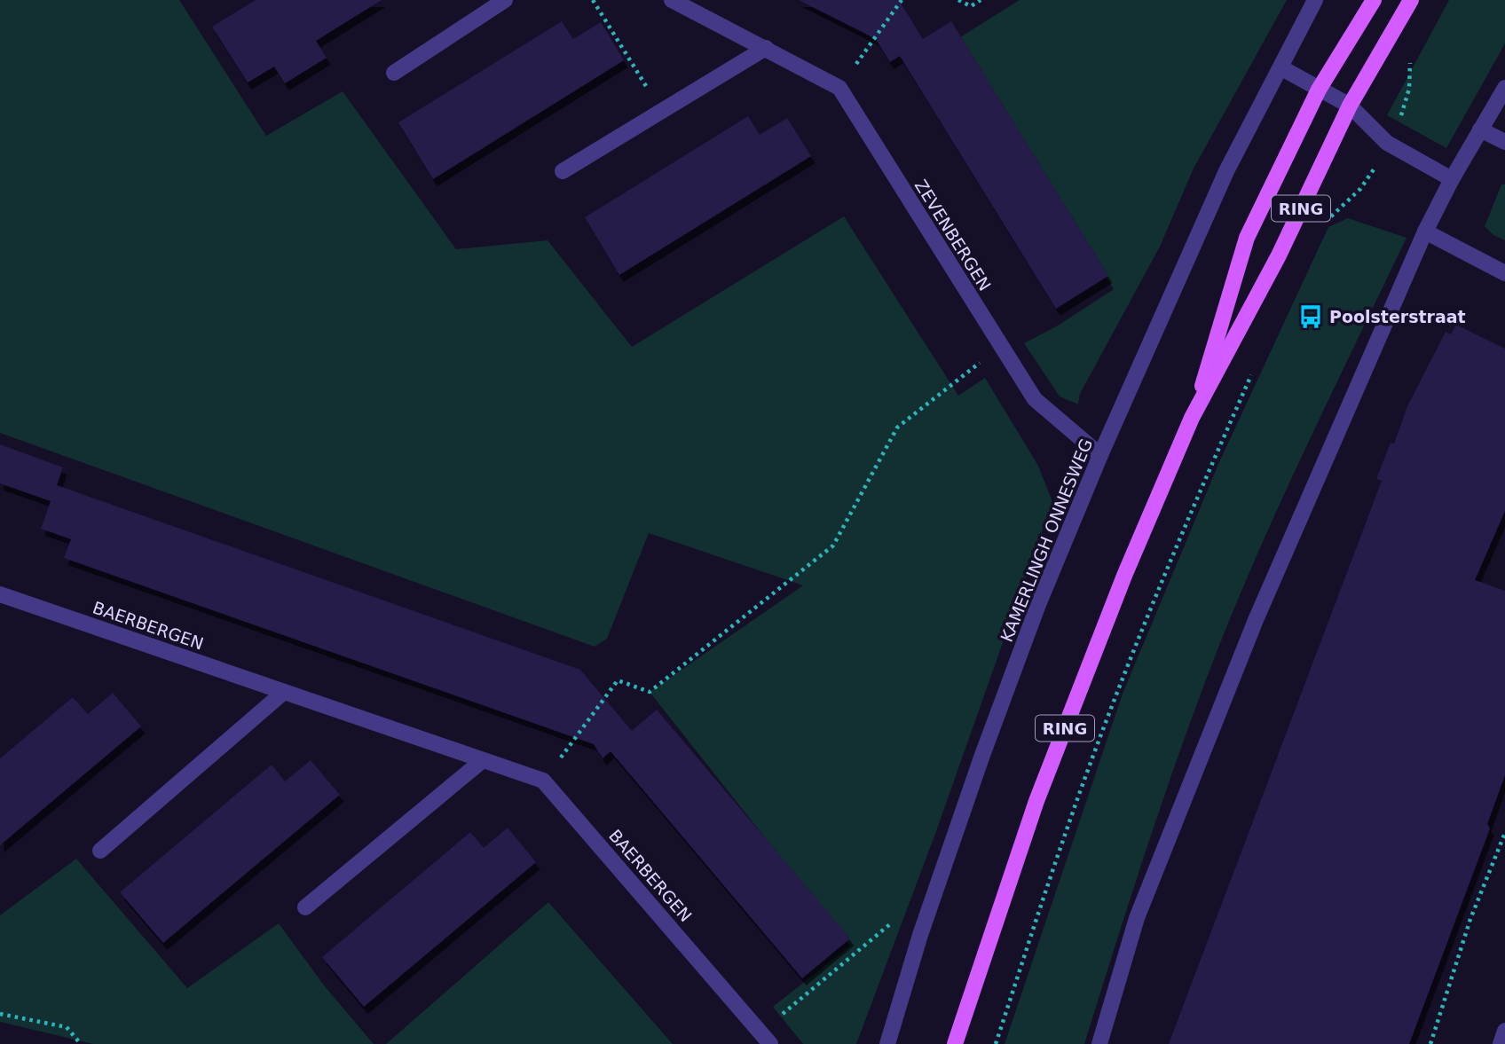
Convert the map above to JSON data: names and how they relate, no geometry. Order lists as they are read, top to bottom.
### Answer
{
  "streets": {
    "main road": ["RING"],
    "street": ["ZEVENBERGEN", "KAMERLINGH ONNESWEG", "BAERBERGEN"]
  },
  "crossings": [
    ["ZEVENBERGEN", "KAMERLINGH ONNESWEG"]
  ],
  "places": {
    "bus stop": ["Poolsterstraat"]
  }
}
